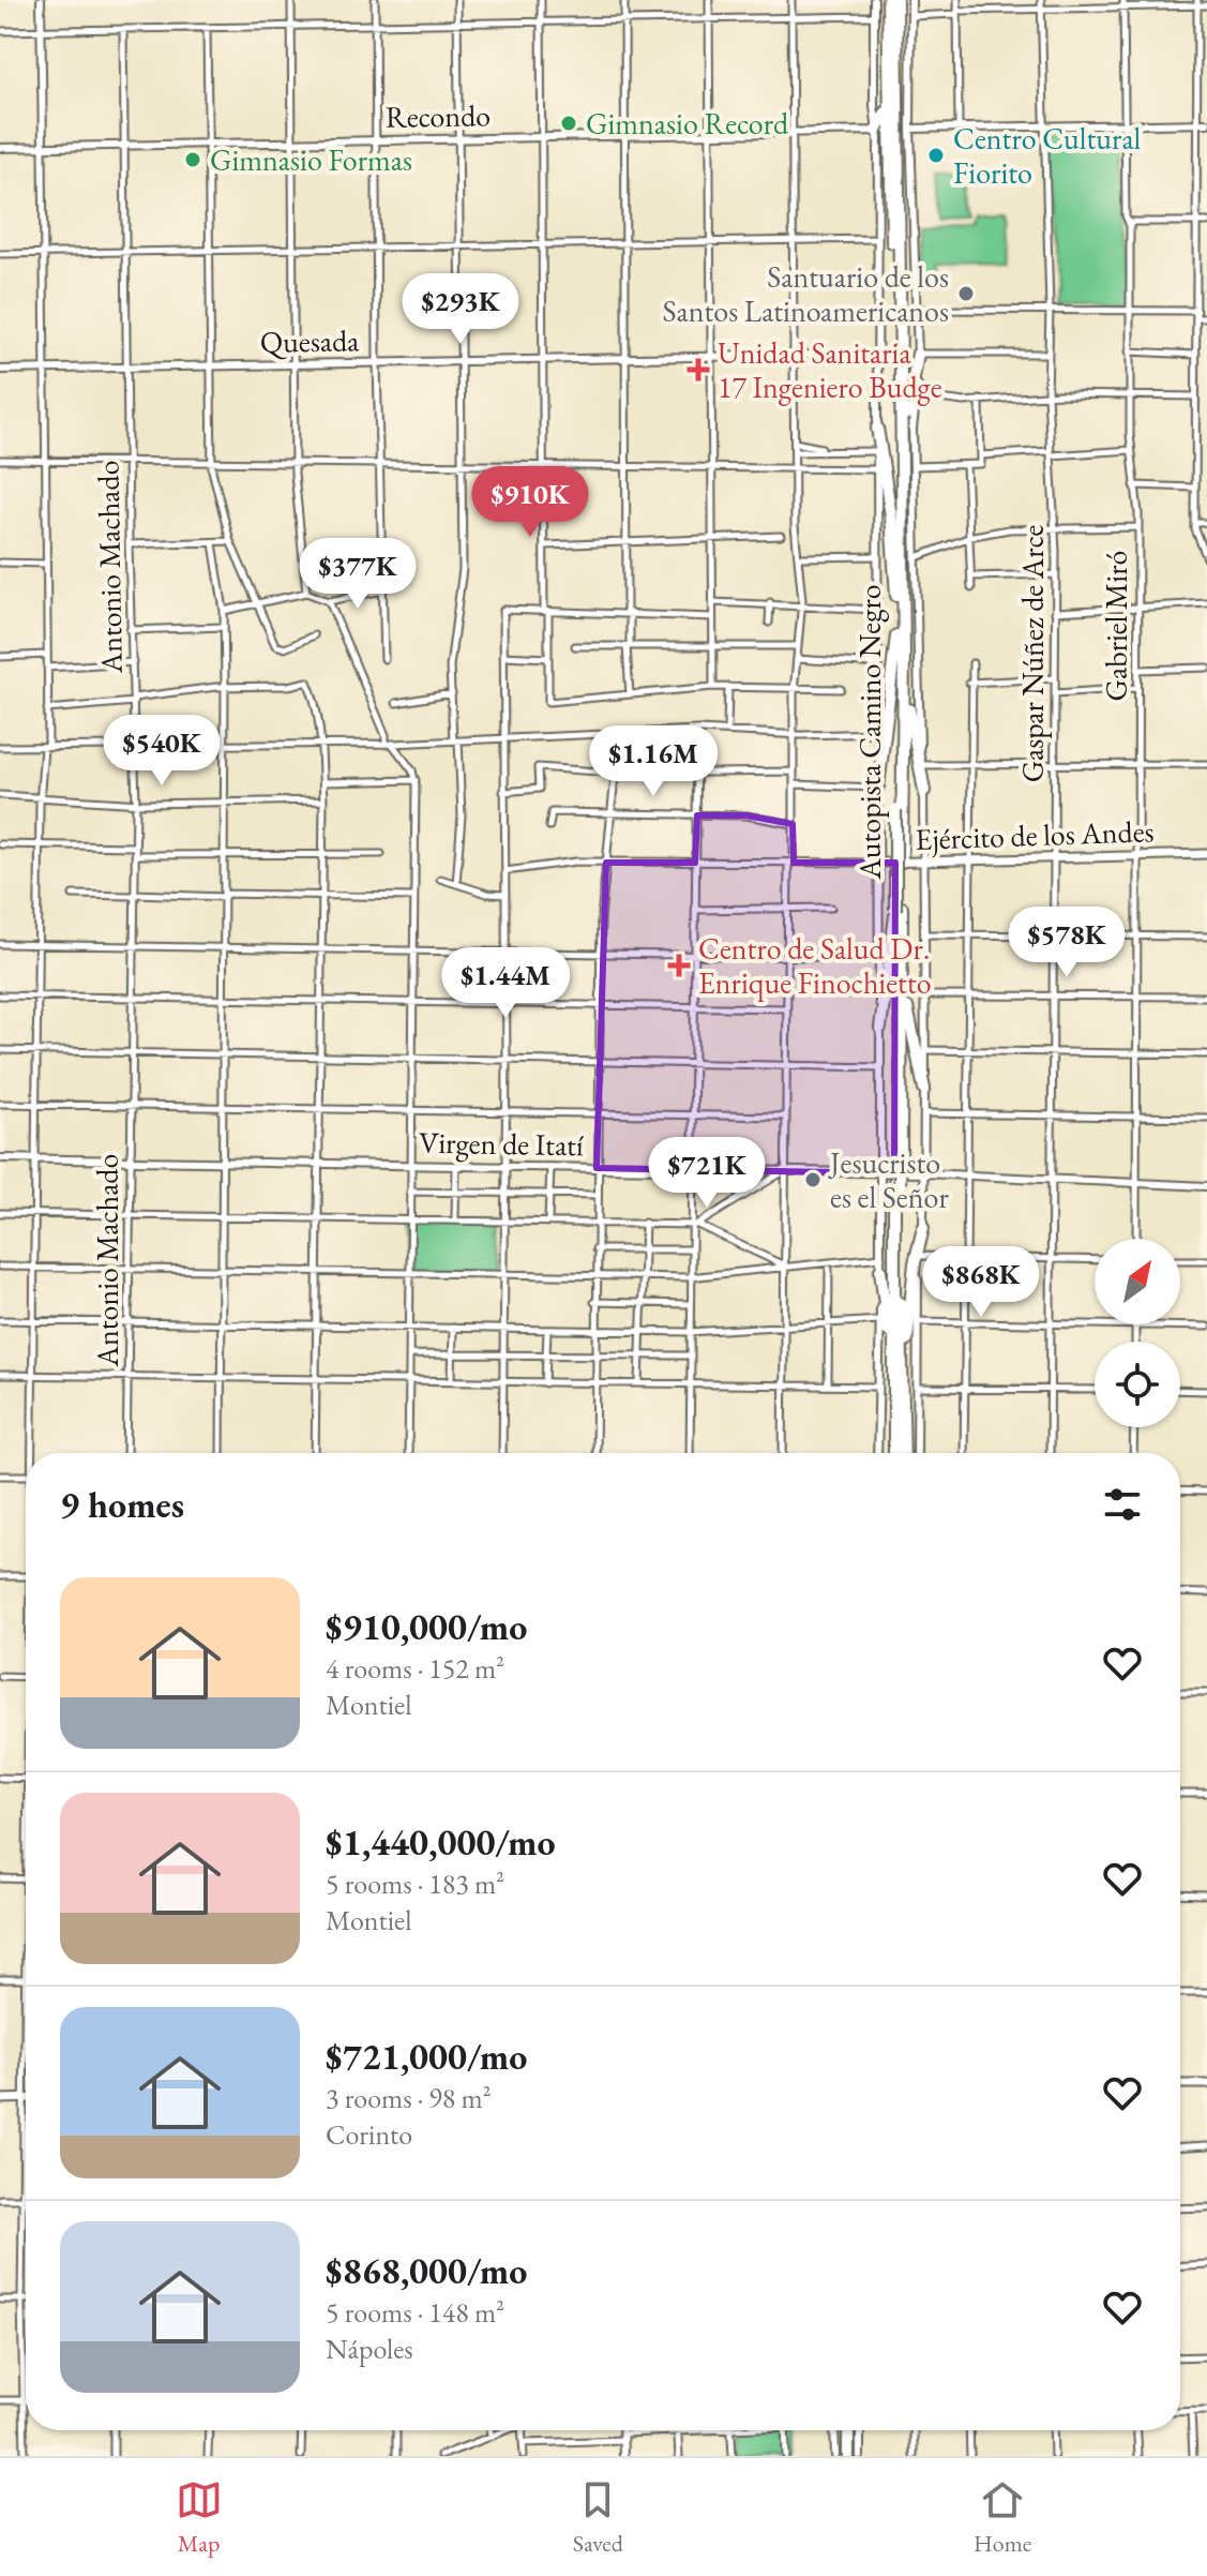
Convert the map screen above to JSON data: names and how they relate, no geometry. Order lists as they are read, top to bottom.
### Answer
{
  "streets": {
    "highway": ["Autopista Camino Negro"],
    "main road": ["Ejército de los Andes"],
    "street": [
      "Recondo",
      "Quesada",
      "Antonio Machado",
      "Gabriel Miró",
      "Gaspar Núñez de Arce",
      "Virgen de Itatí"
    ]
  },
  "crossings": [
    ["Recondo", "Antonio Machado"],
    ["Quesada", "Antonio Machado"],
    ["Antonio Machado", "Virgen de Itatí"],
    ["Gabriel Miró", "Ejército de los Andes"],
    ["Gabriel Miró", "Virgen de Itatí"],
    ["Gaspar Núñez de Arce", "Ejército de los Andes"],
    ["Gaspar Núñez de Arce", "Virgen de Itatí"]
  ],
  "places": {
    "other": [
      "Gimnasio Record",
      "Centro Cultural Fiorito",
      "Gimnasio Formas",
      "Santuario de los Santos Latinoamericanos",
      "Jesucristo es el Señor"
    ],
    "health": ["Unidad Sanitaria 17 Ingeniero Budge", "Centro de Salud Dr. Enrique Finochietto"]
  },
  "north": "top right",
  "page": {
    "price": [
      "$293K",
      "$910K",
      "$377K",
      "$540K",
      "$1.16M",
      "$578K",
      "$1.44M",
      "$721K",
      "$868K"
    ],
    "heading": "9 homes",
    "list": [
      {
        "name": "$910,000/mo",
        "note": "4 rooms · 152 m² · Montiel"
      },
      {
        "name": "$1,440,000/mo",
        "note": "5 rooms · 183 m² · Montiel"
      },
      {
        "name": "$721,000/mo",
        "note": "3 rooms · 98 m² · Corinto"
      },
      {
        "name": "$868,000/mo",
        "note": "5 rooms · 148 m² · Nápoles"
      }
    ],
    "tabs": ["Map", "Saved", "Home"]
  }
}
